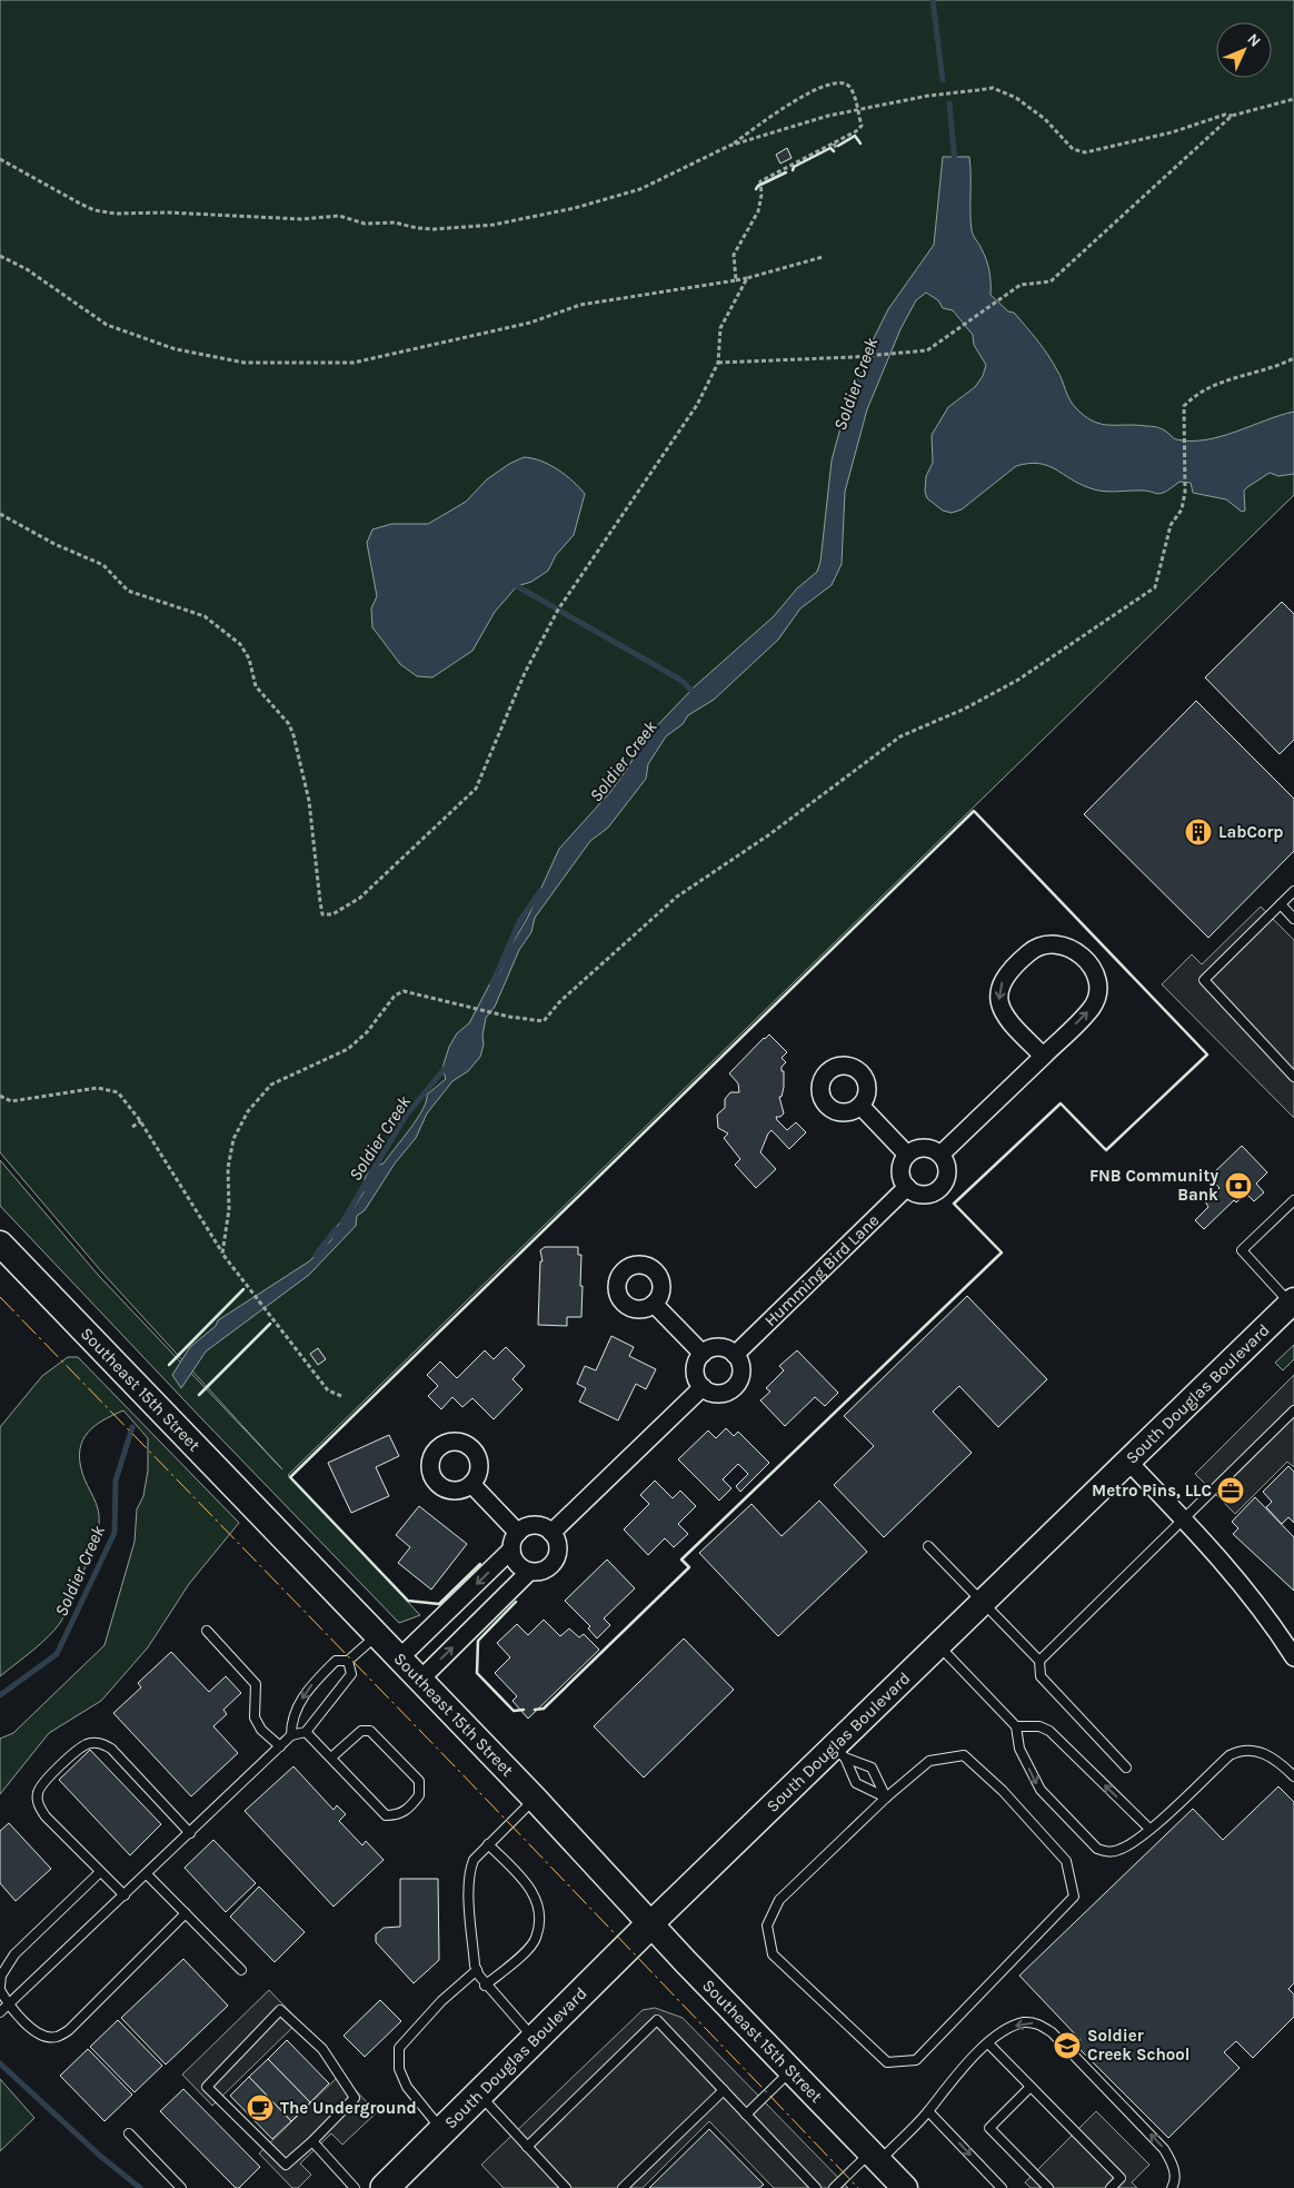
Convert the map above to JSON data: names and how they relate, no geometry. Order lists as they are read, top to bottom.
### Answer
{
  "streets": {
    "main road": ["Southeast 15th Street", "South Douglas Boulevard"],
    "street": ["Humming Bird Lane"]
  },
  "crossings": [
    ["Southeast 15th Street", "South Douglas Boulevard"]
  ],
  "water": ["Soldier Creek"],
  "places": {
    "building": ["LabCorp"],
    "bank": ["FNB Community Bank"],
    "office": ["Metro Pins, LLC"],
    "school or university": ["Soldier Creek School"],
    "cafe": ["The Underground"]
  },
  "north": "top right"
}
